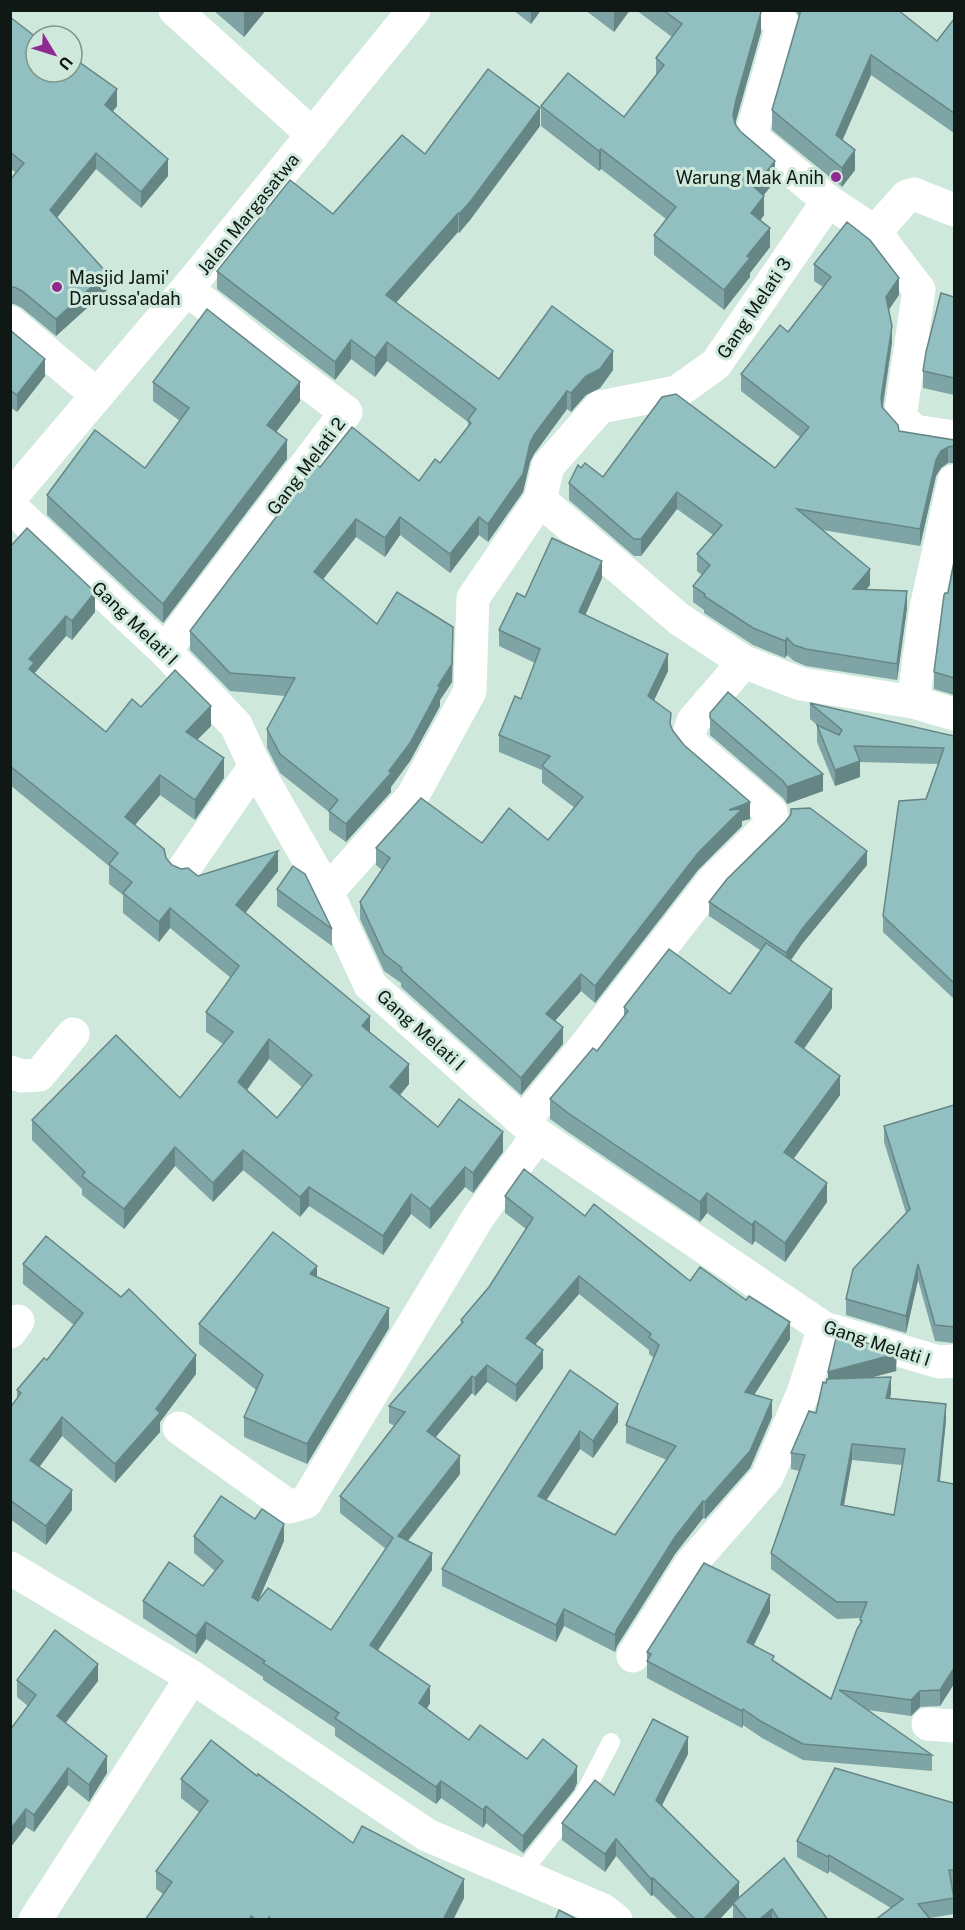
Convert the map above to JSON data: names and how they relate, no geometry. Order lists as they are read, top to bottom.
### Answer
{
  "streets": {
    "street": [
      "Jalan Margasatwa",
      "Gang Melati 3",
      "Gang Melati 2",
      "Gang Melati I"
    ]
  },
  "crossings": [
    ["Jalan Margasatwa", "Gang Melati 2"],
    ["Gang Melati 3", "Gang Melati I"],
    ["Gang Melati 2", "Gang Melati I"]
  ],
  "places": ["Warung Mak Anih", "Masjid Jami' Darussa'adah"],
  "north": "bottom right"
}
